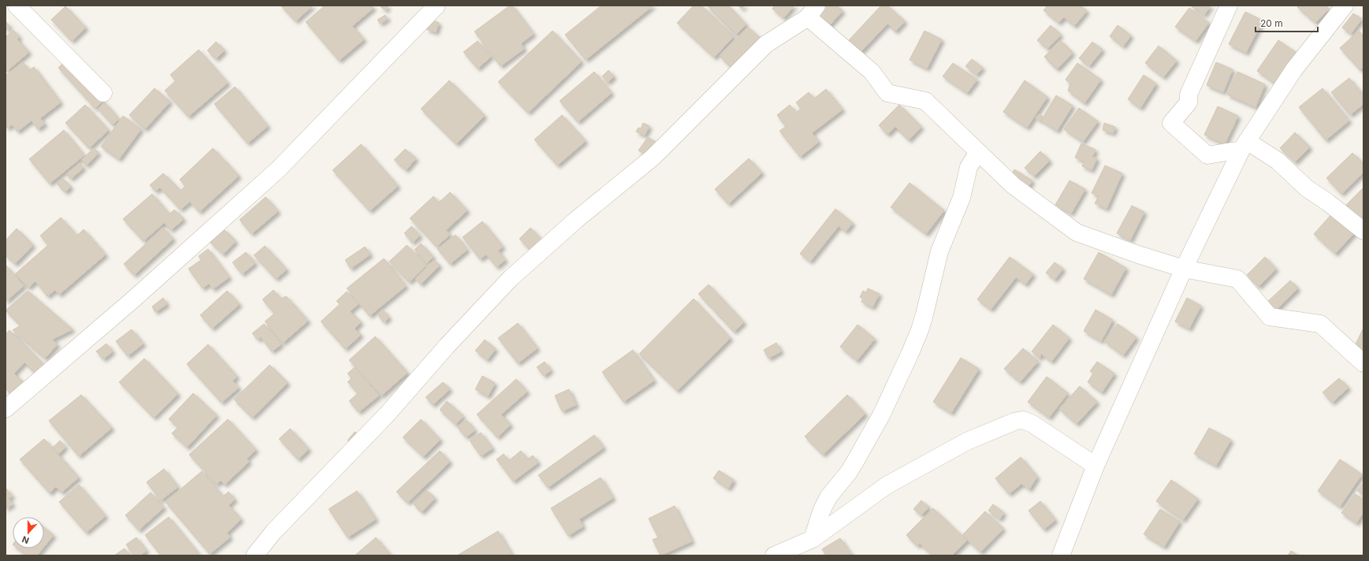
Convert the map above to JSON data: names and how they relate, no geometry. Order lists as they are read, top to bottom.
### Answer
{
  "scale_bar": "20 m",
  "north": "bottom"
}
